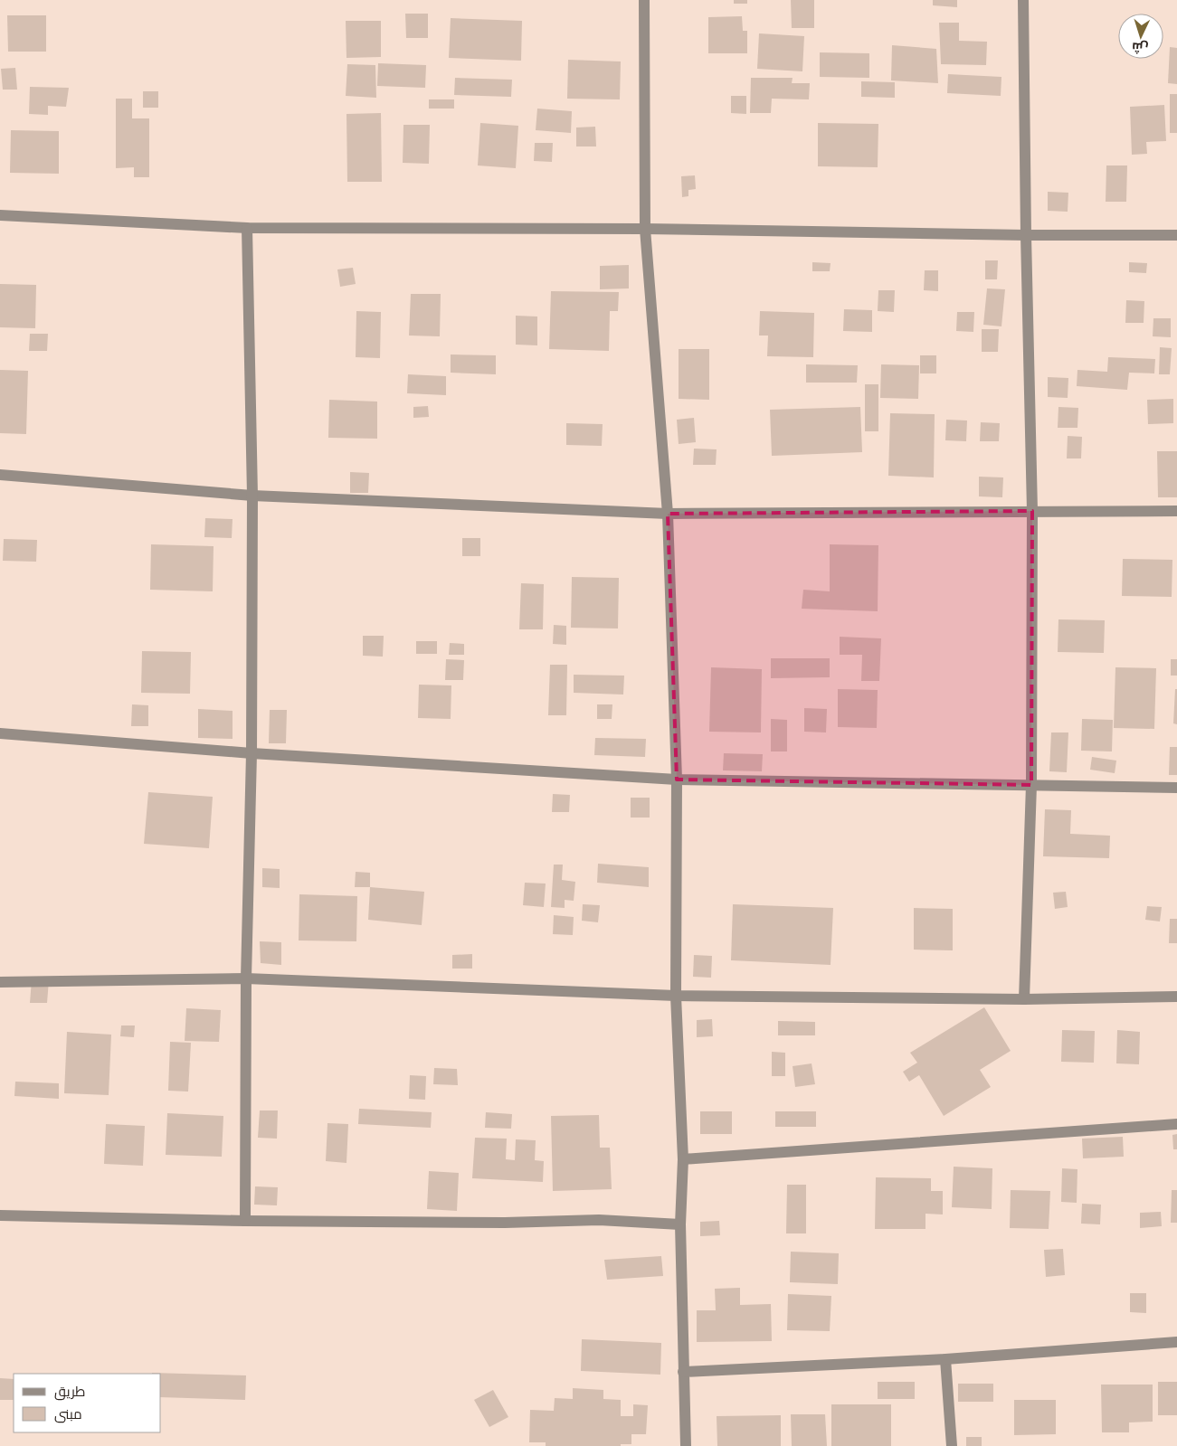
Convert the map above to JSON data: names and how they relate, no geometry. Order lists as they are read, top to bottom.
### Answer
{
  "legend": ["طريق", "مبنى"],
  "north": "bottom"
}
